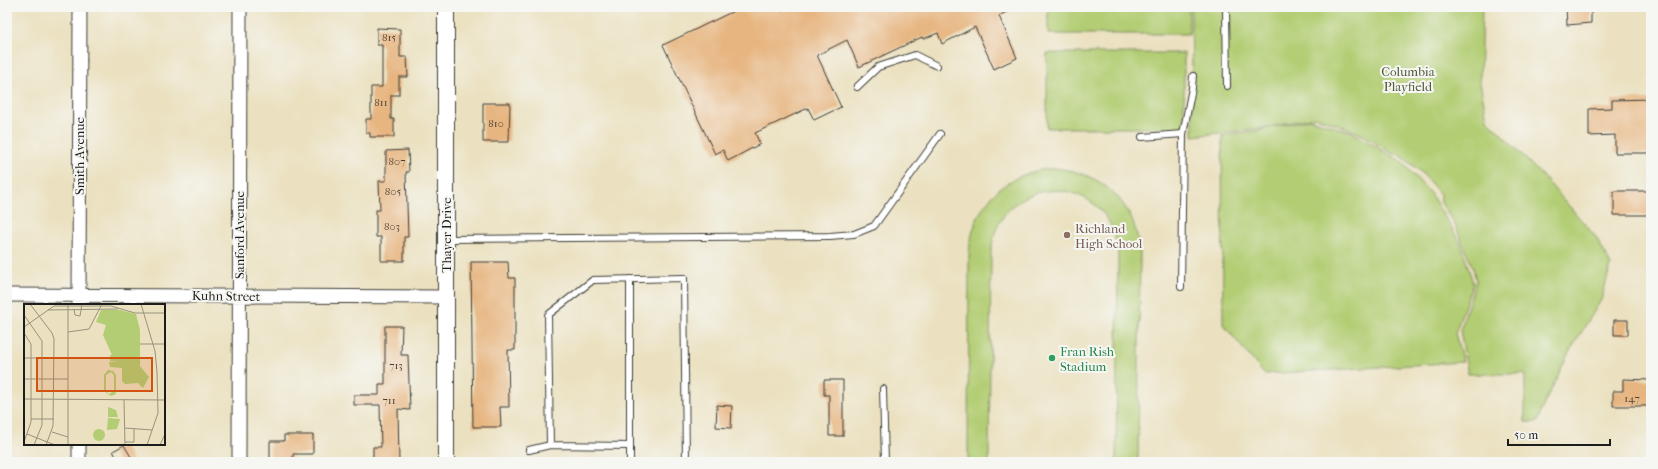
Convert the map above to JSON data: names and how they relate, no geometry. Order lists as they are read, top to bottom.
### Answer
{
  "streets": {
    "street": [
      "Smith Avenue",
      "Sanford Avenue",
      "Thayer Drive",
      "Kuhn Street"
    ]
  },
  "crossings": [
    ["Smith Avenue", "Kuhn Street"],
    ["Sanford Avenue", "Kuhn Street"],
    ["Thayer Drive", "Kuhn Street"]
  ],
  "parks": ["Columbia Playfield"],
  "places": ["Richland High School", "Fran Rish Stadium"],
  "house_numbers": [
    "815",
    "811",
    "810",
    "807",
    "805",
    "803",
    "713",
    "147",
    "711"
  ],
  "scale_bar": "50 m"
}
